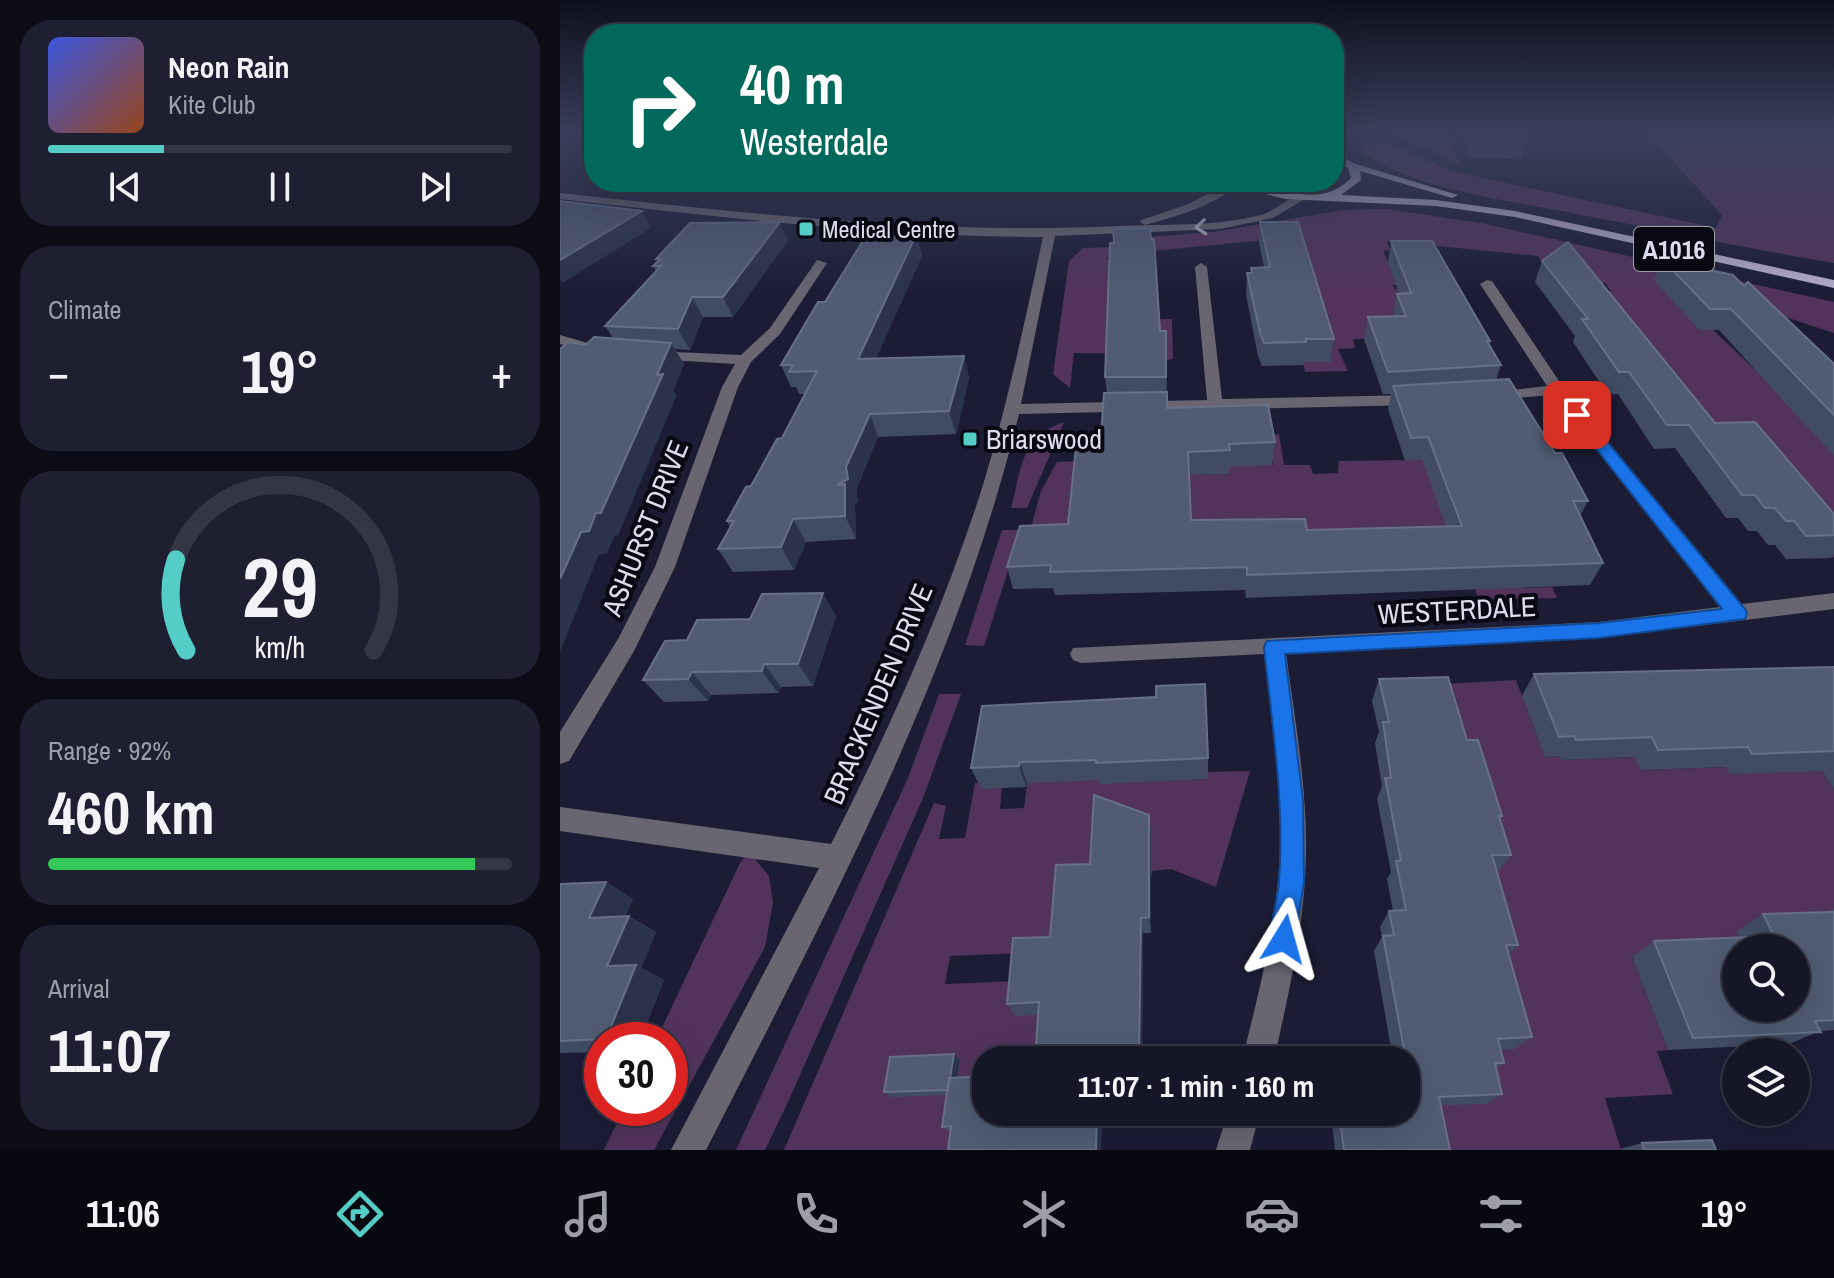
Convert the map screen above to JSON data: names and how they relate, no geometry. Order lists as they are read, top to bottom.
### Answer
{
  "streets": {
    "main road": ["A1016"],
    "street": ["ASHURST DRIVE", "WESTERDALE", "BRACKENDEN DRIVE"]
  },
  "places": {
    "transit": ["Medical Centre", "Briarswood"]
  },
  "page": {
    "turn": ["40 m", "Westerdale"],
    "song": ["Neon Rain", "Kite Club"],
    "tile": [
      "Climate",
      ["Range · 92%", "460 km"],
      ["Arrival", "11:07"]
    ],
    "heat": ["−", "19°", "+"],
    "limit": "30",
    "trip": "11:07 · 1 min · 160 m",
    "tabs": ["11:06", "19°"],
    "gauge": ["29", "km/h"]
  }
}
